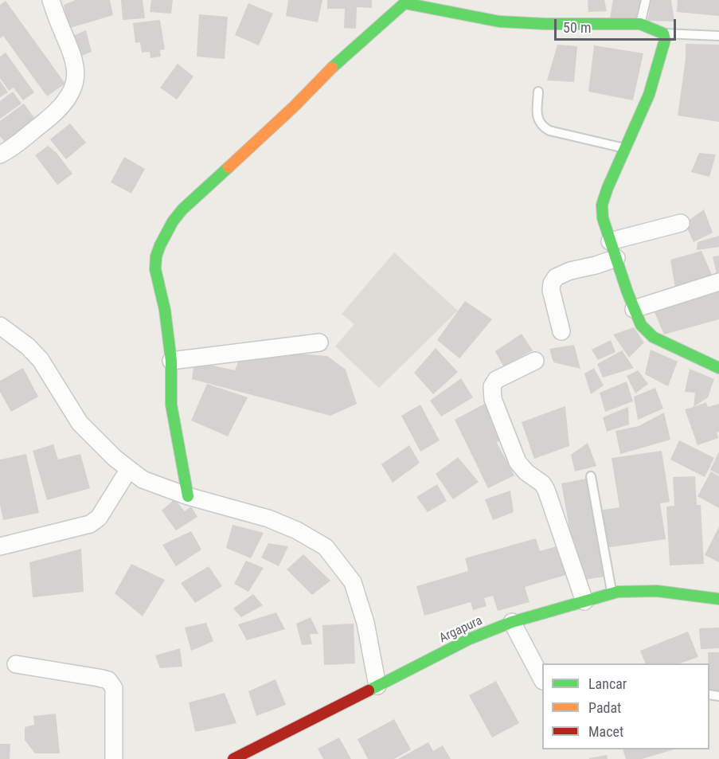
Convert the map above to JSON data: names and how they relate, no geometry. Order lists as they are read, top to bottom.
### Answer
{
  "streets": {
    "main road": ["Argapura"]
  },
  "legend": ["Lancar", "Padat", "Macet"],
  "scale_bar": "50 m"
}
